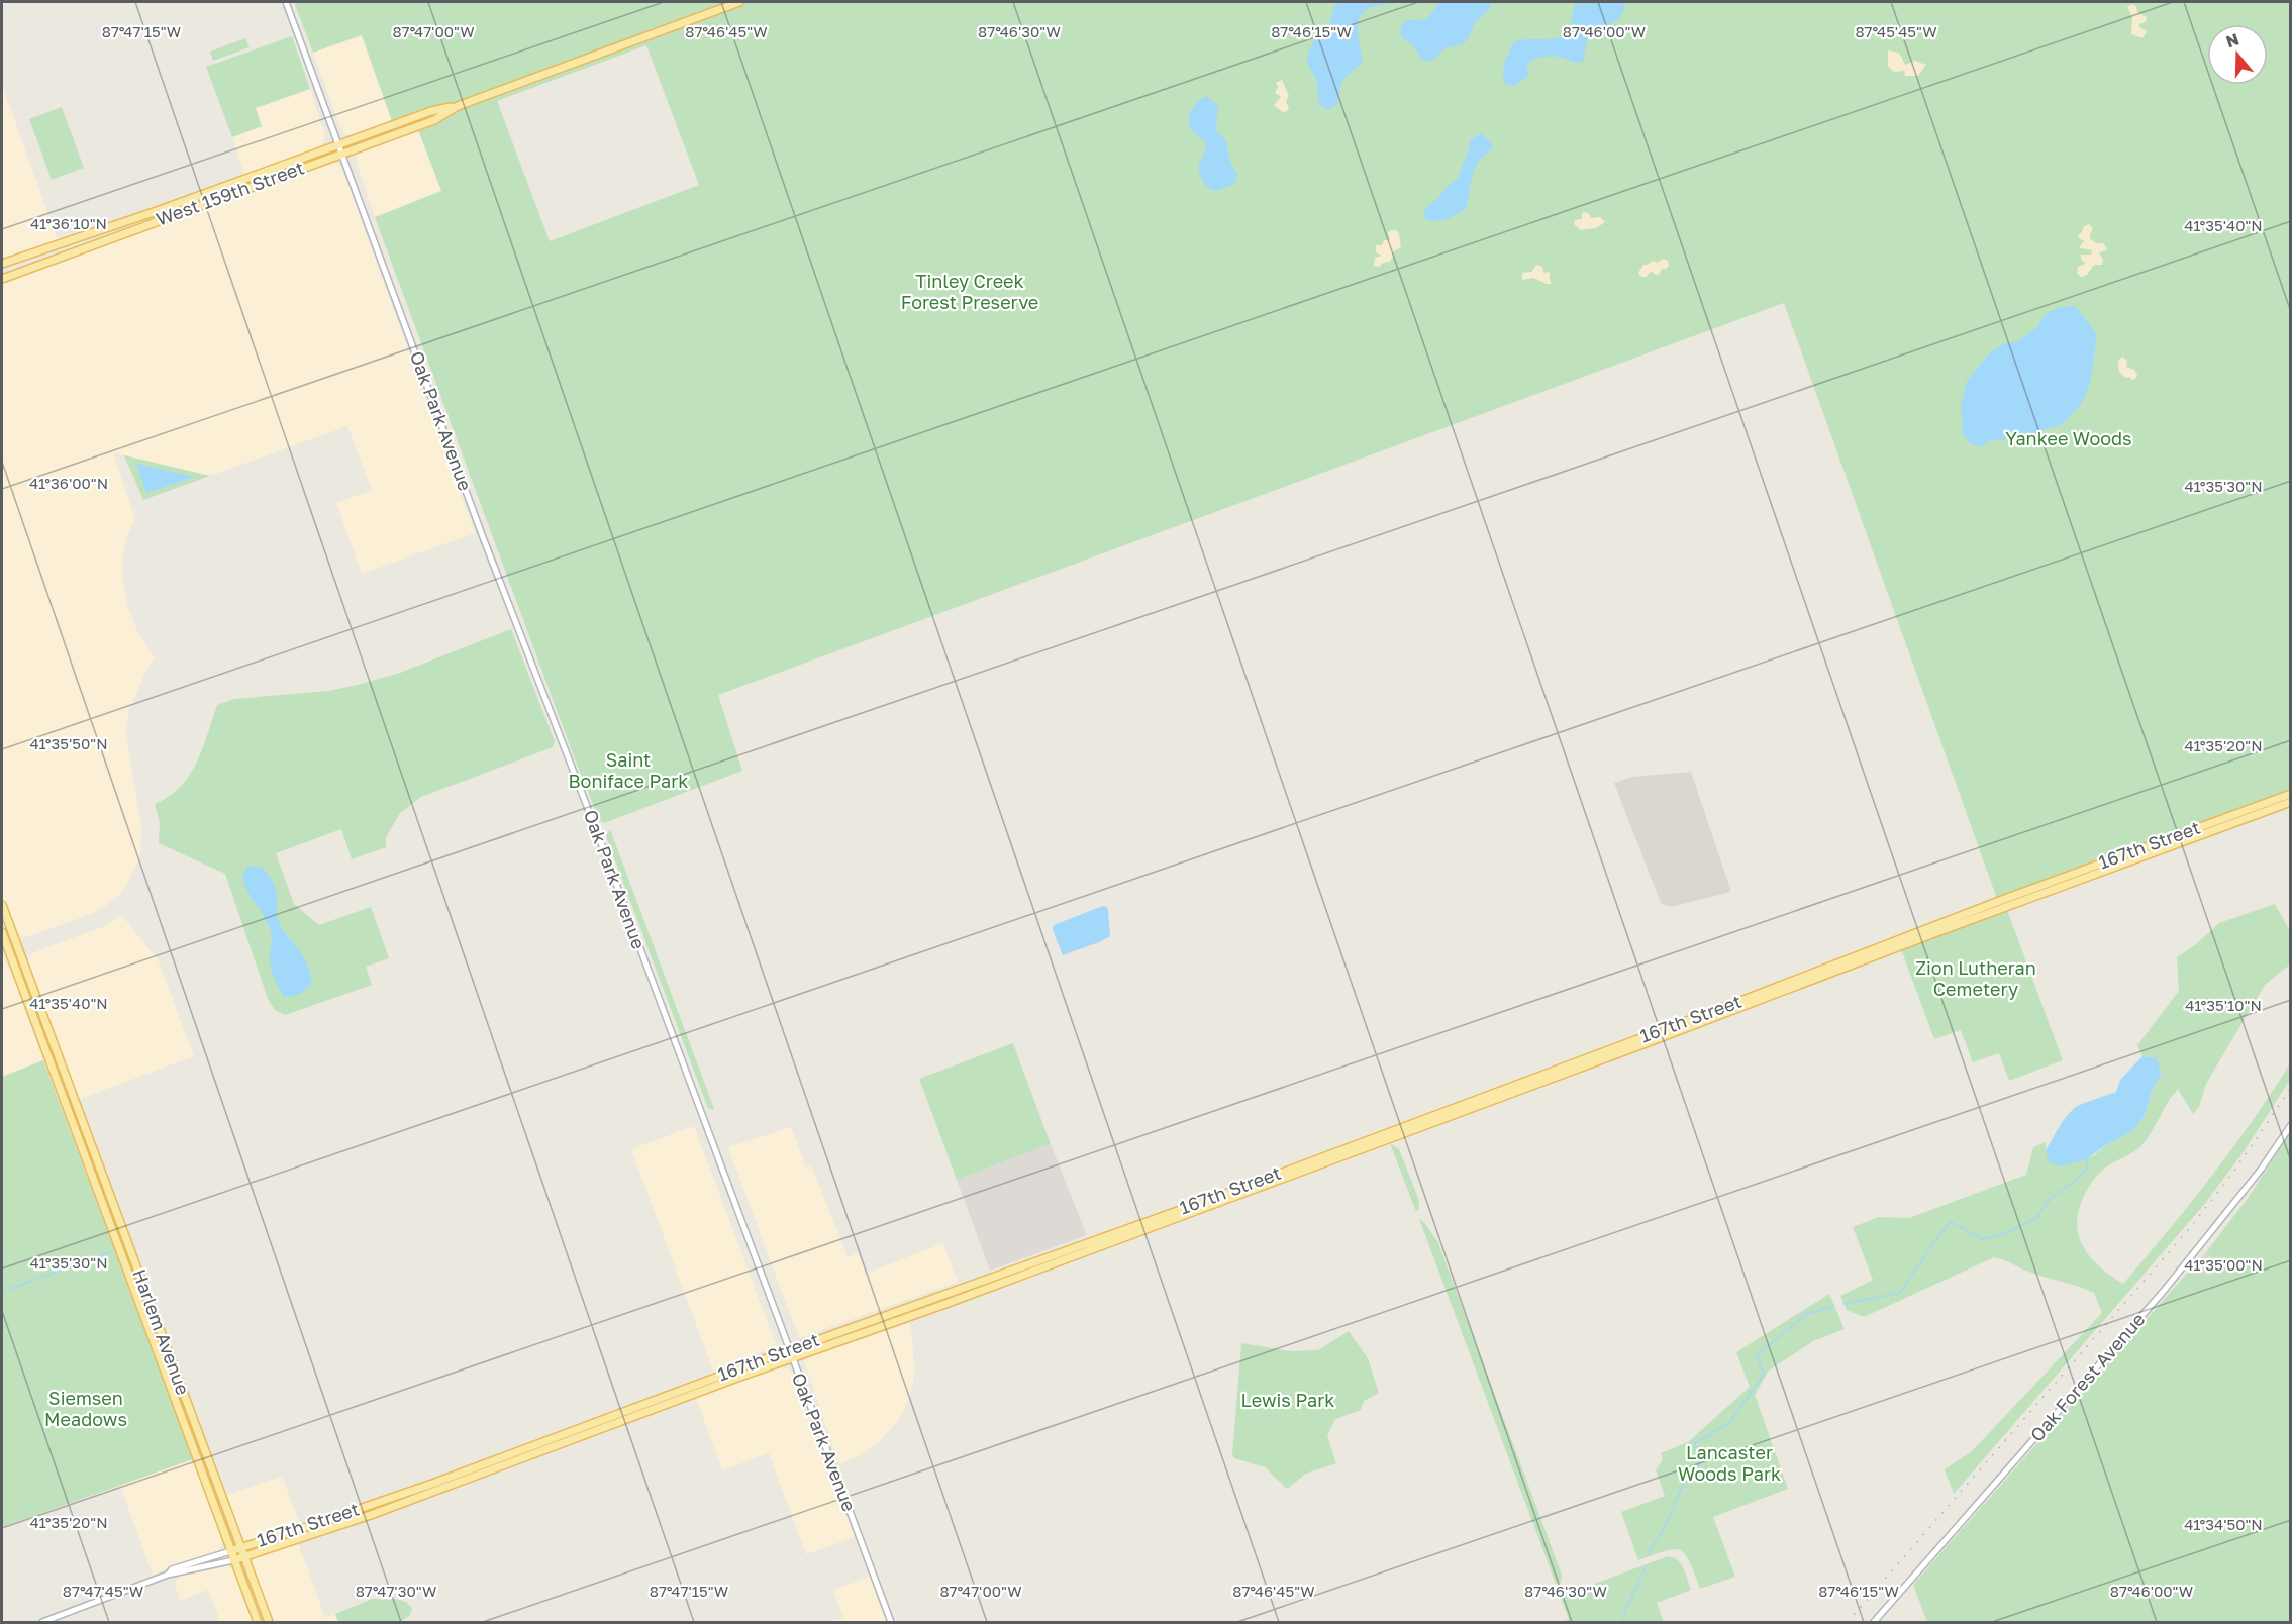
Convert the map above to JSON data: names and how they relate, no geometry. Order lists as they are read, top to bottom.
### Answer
{
  "streets": {
    "main road": ["West 159th Street", "167th Street", "Harlem Avenue"],
    "street": ["Oak Park Avenue", "Oak Forest Avenue"]
  },
  "crossings": [
    ["West 159th Street", "Oak Park Avenue"],
    ["Oak Park Avenue", "167th Street"],
    ["167th Street", "Harlem Avenue"]
  ],
  "parks": [
    "Tinley Creek Forest Preserve",
    "Yankee Woods",
    "Saint Boniface Park",
    "Zion Lutheran Cemetery",
    "Siemsen Meadows",
    "Lewis Park",
    "Lancaster Woods Park"
  ],
  "north": "top",
  "coordinates": [
    "87°47'15\"W",
    "87°47'00\"W",
    "87°46'45\"W",
    "87°46'30\"W",
    "87°46'15\"W",
    "87°46'00\"W",
    "87°45'45\"W",
    "41°36'10\"N",
    "41°35'40\"N",
    "41°36'00\"N",
    "41°35'30\"N",
    "41°35'50\"N",
    "41°35'20\"N",
    "41°35'10\"N",
    "41°35'00\"N",
    "41°34'50\"N",
    "87°47'45\"W",
    "87°47'30\"W"
  ]
}
